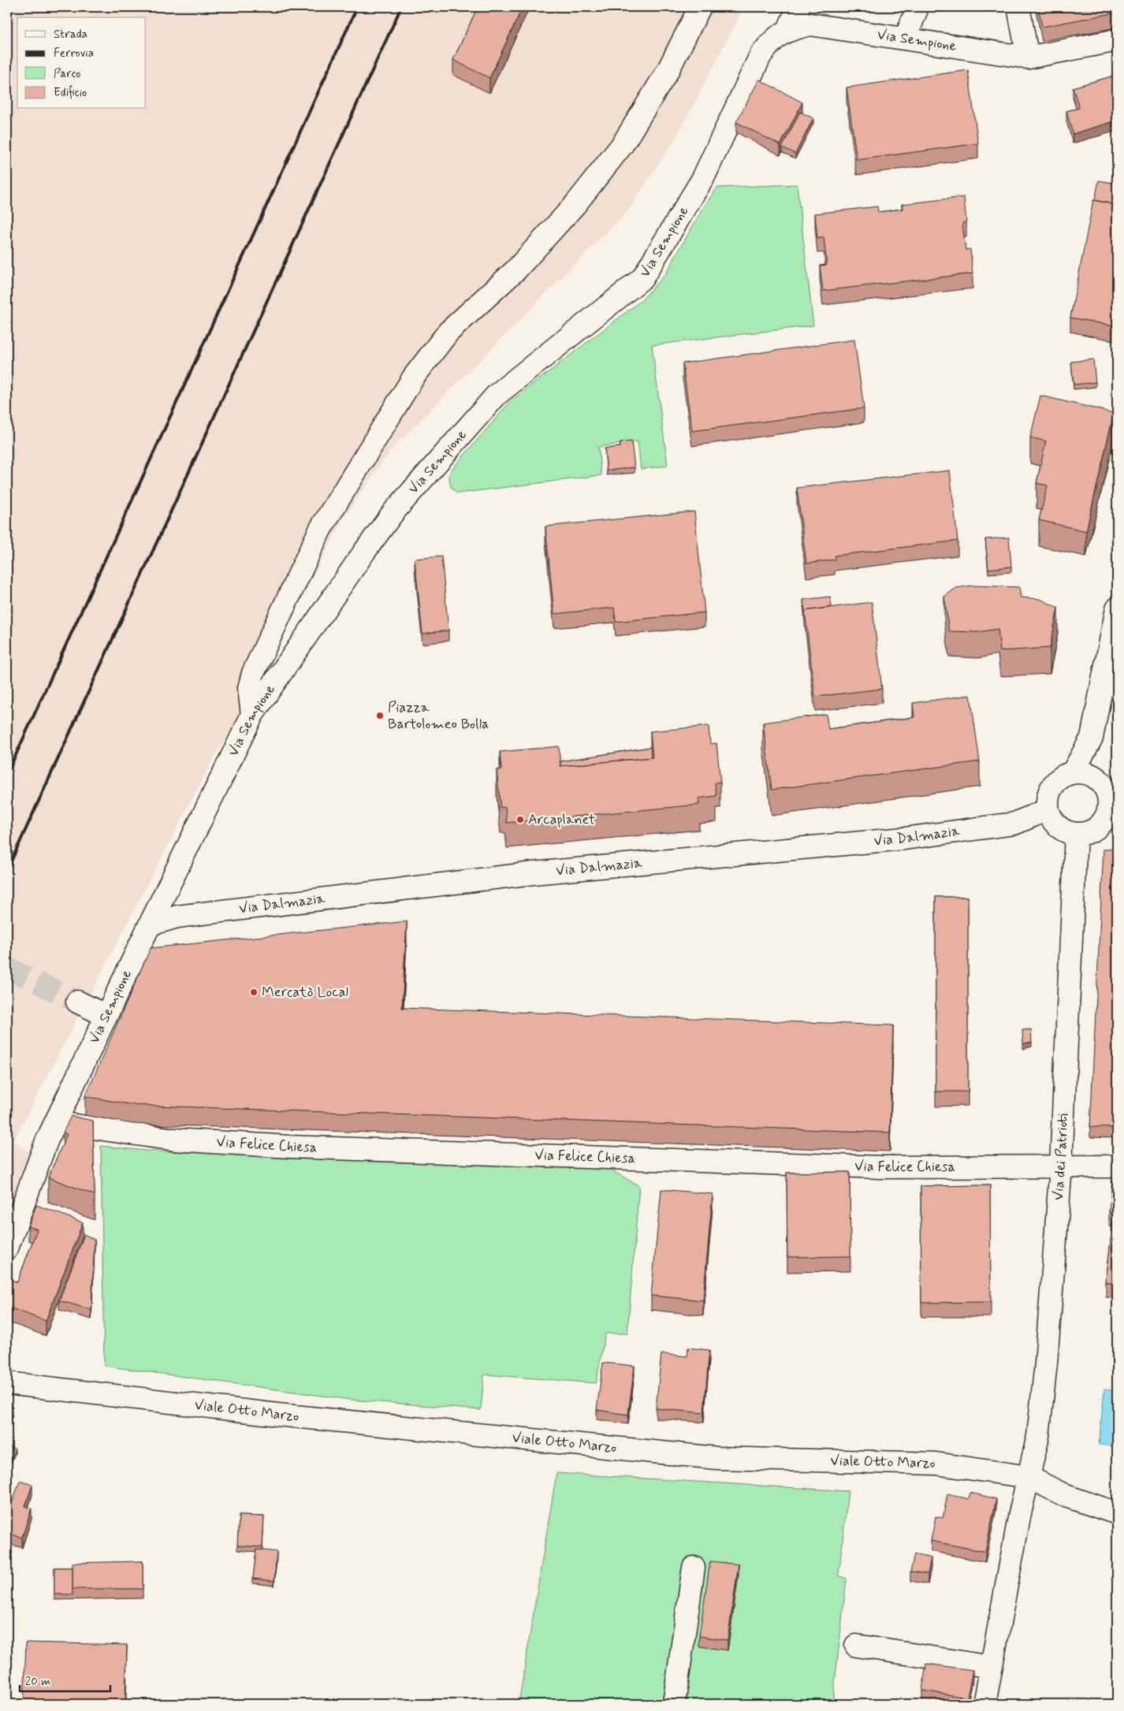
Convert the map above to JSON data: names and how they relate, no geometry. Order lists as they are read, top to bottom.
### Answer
{
  "streets": {
    "street": [
      "Via Sempione",
      "Via Dalmazia",
      "Via Felice Chiesa",
      "Via dei Patrioti",
      "Viale Otto Marzo"
    ]
  },
  "crossings": [
    ["Via Sempione", "Via Dalmazia"],
    ["Via Sempione", "Via Felice Chiesa"],
    ["Via Dalmazia", "Via dei Patrioti"],
    ["Via Felice Chiesa", "Via dei Patrioti"],
    ["Via dei Patrioti", "Viale Otto Marzo"]
  ],
  "places": ["Piazza Bartolomeo Bolla", "Arcaplanet", "Mercatò Local"],
  "legend": [
    "Strada",
    "Ferrovia",
    "Parco",
    "Edificio"
  ],
  "scale_bar": "20 m"
}
